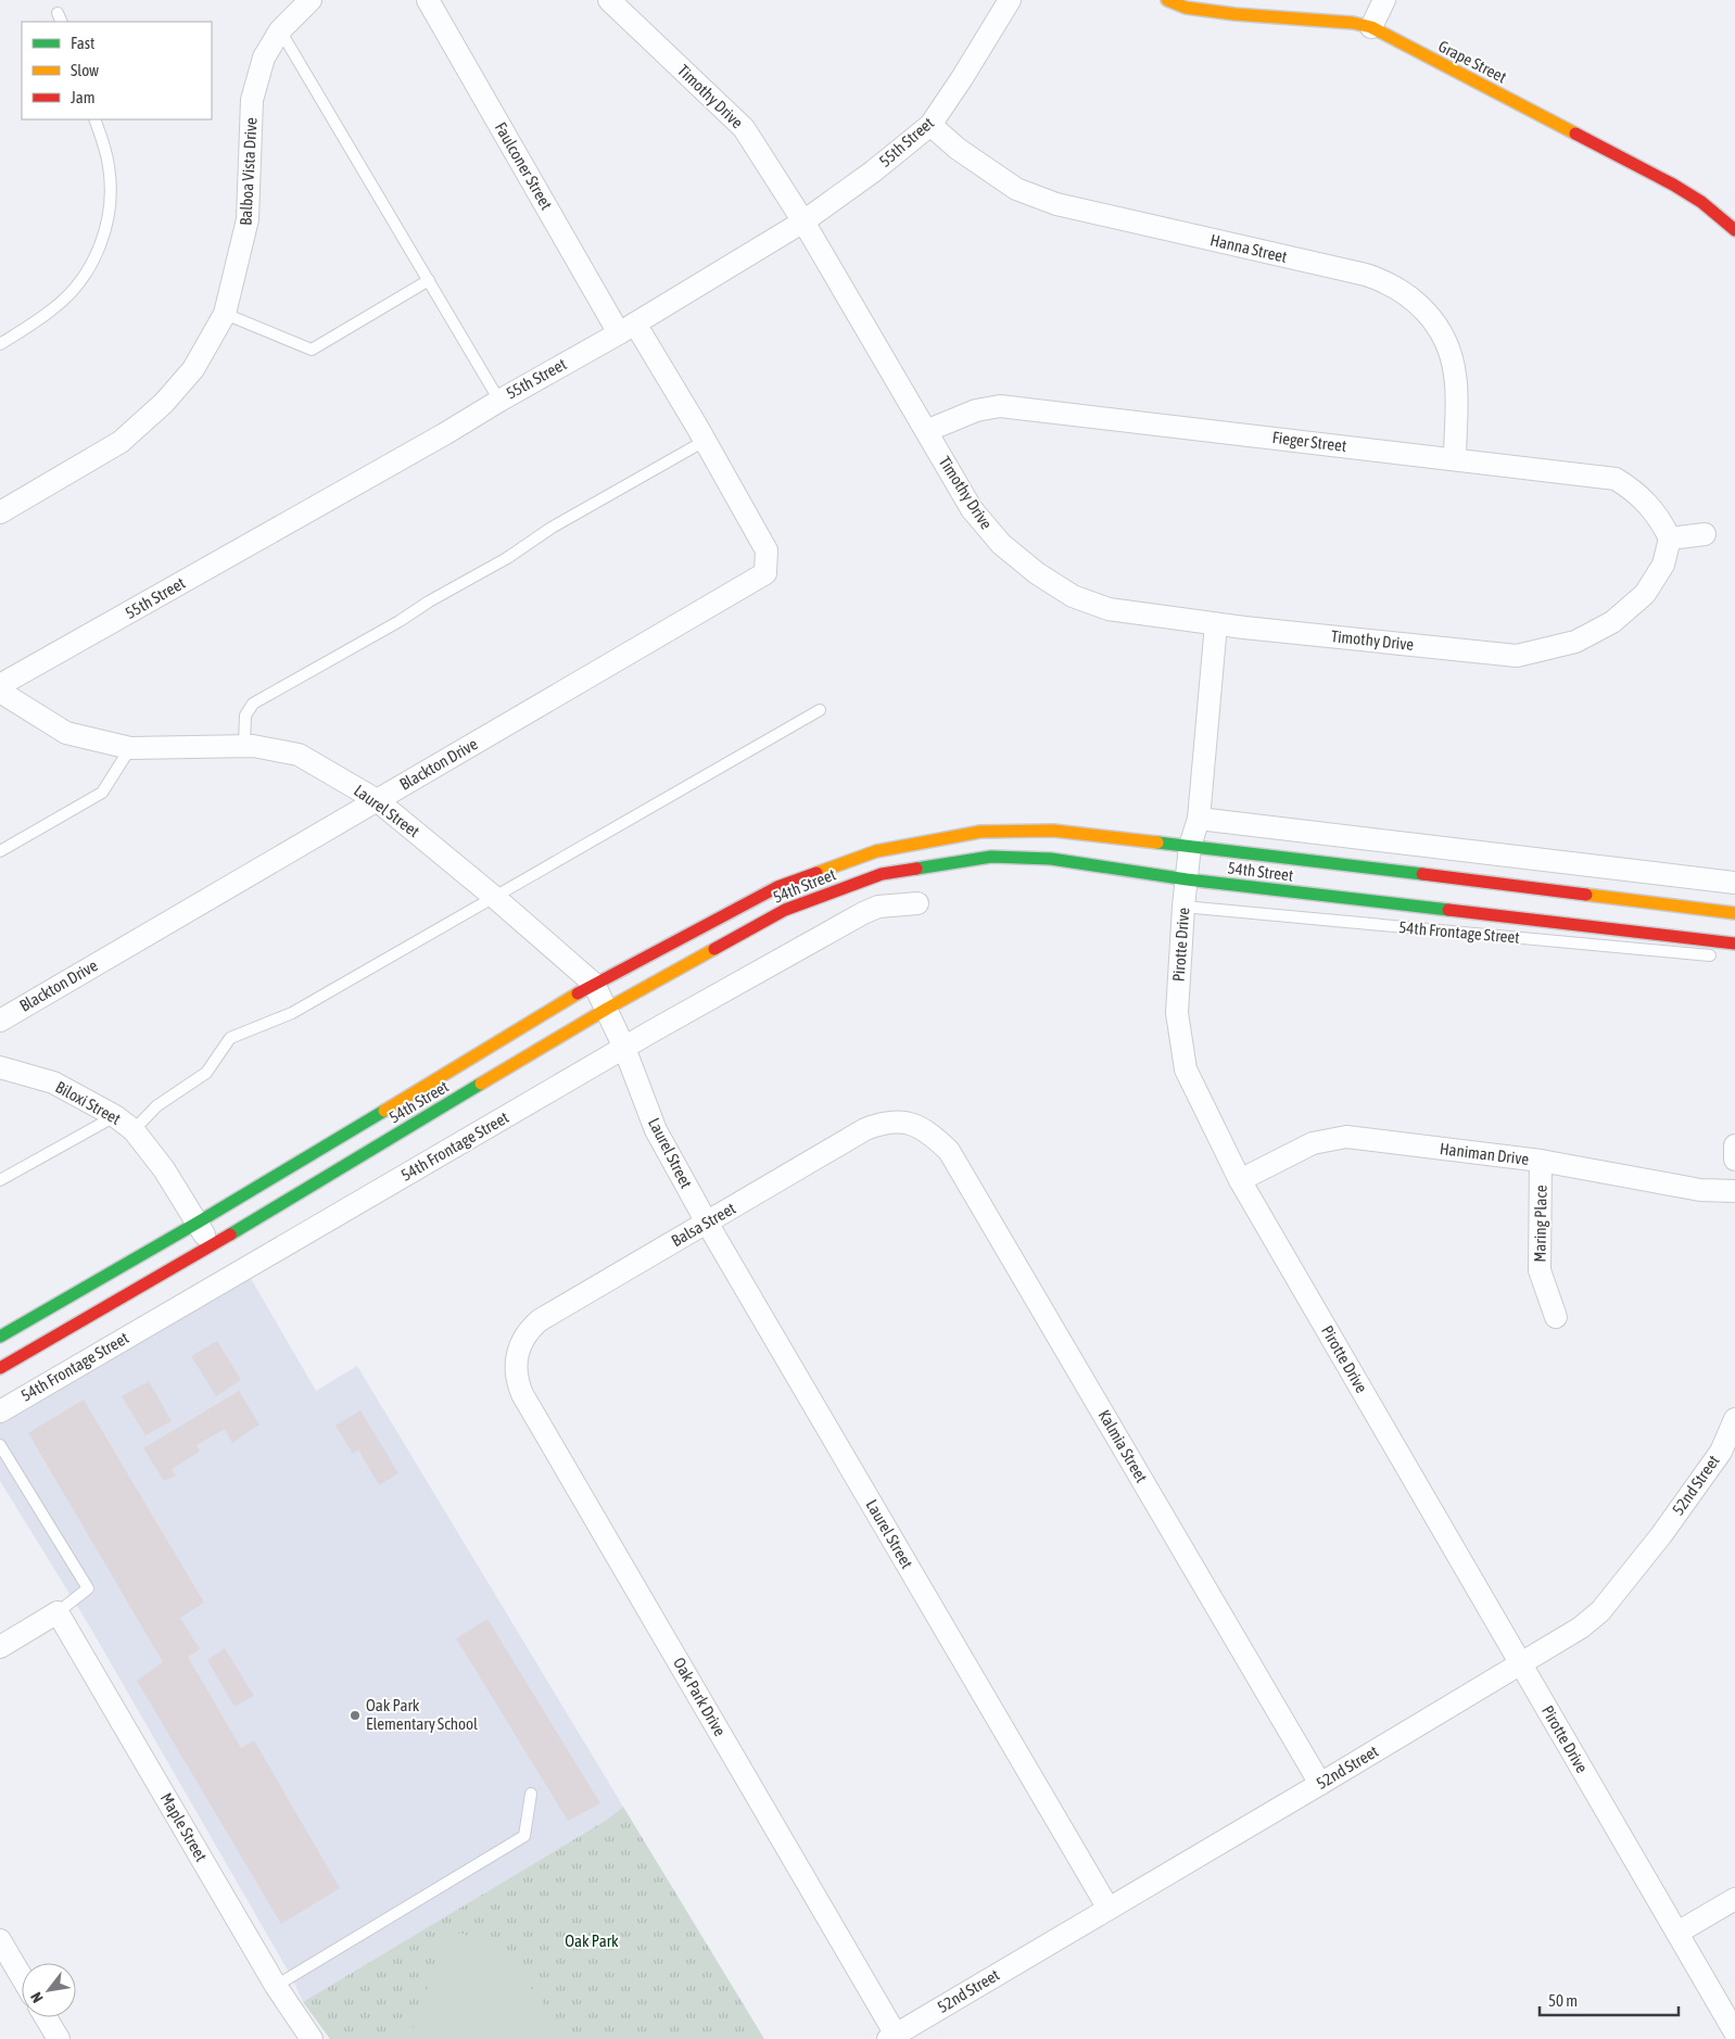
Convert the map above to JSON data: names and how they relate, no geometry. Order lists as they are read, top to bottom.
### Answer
{
  "streets": {
    "main road": ["Grape Street", "54th Street"],
    "street": [
      "Timothy Drive",
      "55th Street",
      "Faulconer Street",
      "Balboa Vista Drive",
      "Hanna Street",
      "Fieger Street",
      "Blackton Drive",
      "Laurel Street",
      "54th Frontage Street",
      "Pirotte Drive",
      "Biloxi Street",
      "Haniman Drive",
      "Maring Place",
      "Balsa Street",
      "Kalmia Street",
      "52nd Street",
      "Oak Park Drive",
      "Maple Street"
    ]
  },
  "crossings": [
    ["Timothy Drive", "55th Street"],
    ["Timothy Drive", "Fieger Street"],
    ["Timothy Drive", "Pirotte Drive"],
    ["55th Street", "Faulconer Street"],
    ["55th Street", "Hanna Street"],
    ["Faulconer Street", "Blackton Drive"],
    ["Hanna Street", "Fieger Street"],
    ["Blackton Drive", "Laurel Street"],
    ["Laurel Street", "54th Street"],
    ["Laurel Street", "54th Frontage Street"],
    ["Laurel Street", "Balsa Street"],
    ["Laurel Street", "52nd Street"],
    ["54th Street", "Pirotte Drive"],
    ["54th Street", "Biloxi Street"],
    ["54th Frontage Street", "Pirotte Drive"],
    ["Pirotte Drive", "Haniman Drive"],
    ["Pirotte Drive", "52nd Street"],
    ["Haniman Drive", "Maring Place"],
    ["Balsa Street", "Kalmia Street"],
    ["Balsa Street", "Oak Park Drive"],
    ["Kalmia Street", "52nd Street"],
    ["52nd Street", "Oak Park Drive"]
  ],
  "parks": ["Oak Park"],
  "places": ["Oak Park Elementary School"],
  "legend": ["Fast", "Slow", "Jam"],
  "scale_bar": "50 m",
  "north": "bottom left"
}
